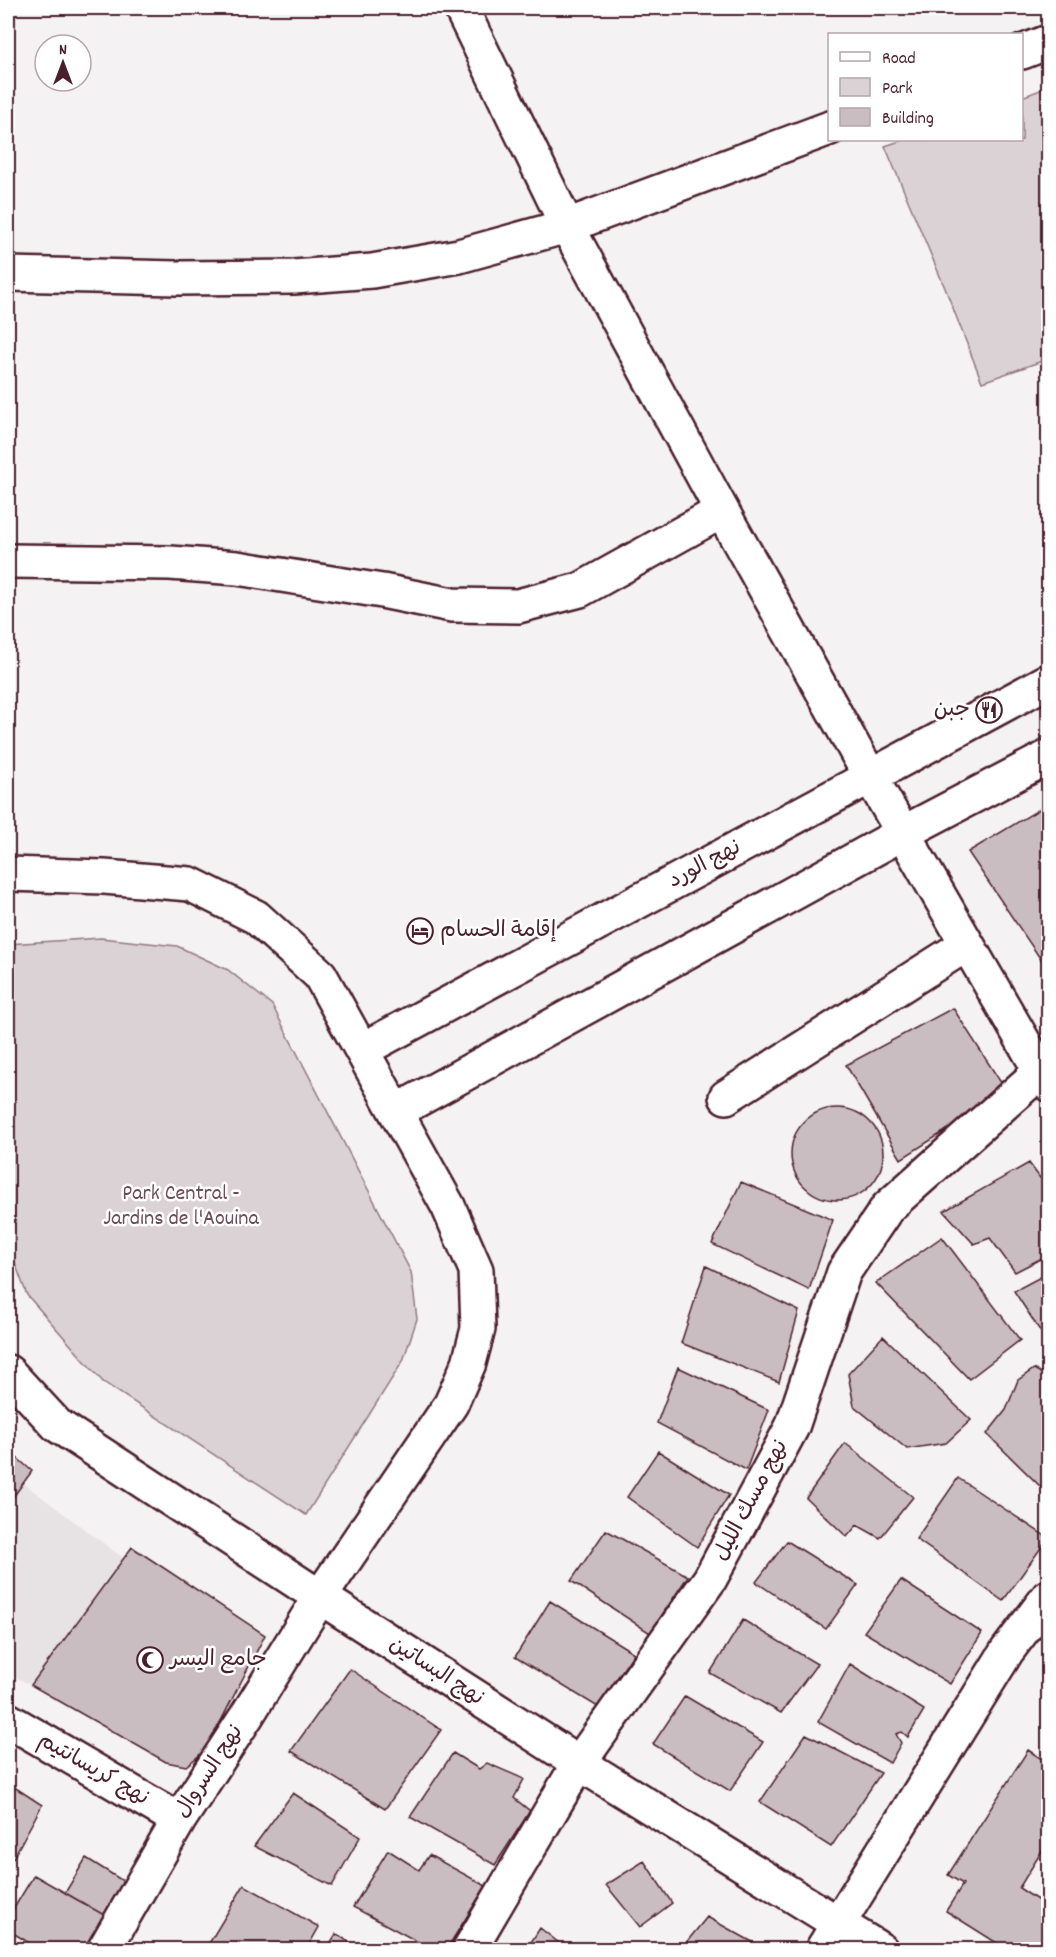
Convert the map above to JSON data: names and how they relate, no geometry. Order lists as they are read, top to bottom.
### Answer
{
  "streets": {
    "street": [
      "نهج الورد",
      "نهج مسك الليل",
      "نهج البساتين",
      "نهج كريسانتيم",
      "نهج السروال"
    ]
  },
  "crossings": [
    ["نهج الورد", "نهج السروال"],
    ["نهج مسك الليل", "نهج البساتين"],
    ["نهج البساتين", "نهج السروال"],
    ["نهج كريسانتيم", "نهج السروال"]
  ],
  "parks": ["Park Central - Jardins de l'Aouina"],
  "places": {
    "restaurant": ["جبن"],
    "hotel": ["إقامة الحسام"],
    "mosque": ["جامع اليسر"]
  },
  "legend": ["Road", "Park", "Building"],
  "north": "top"
}
